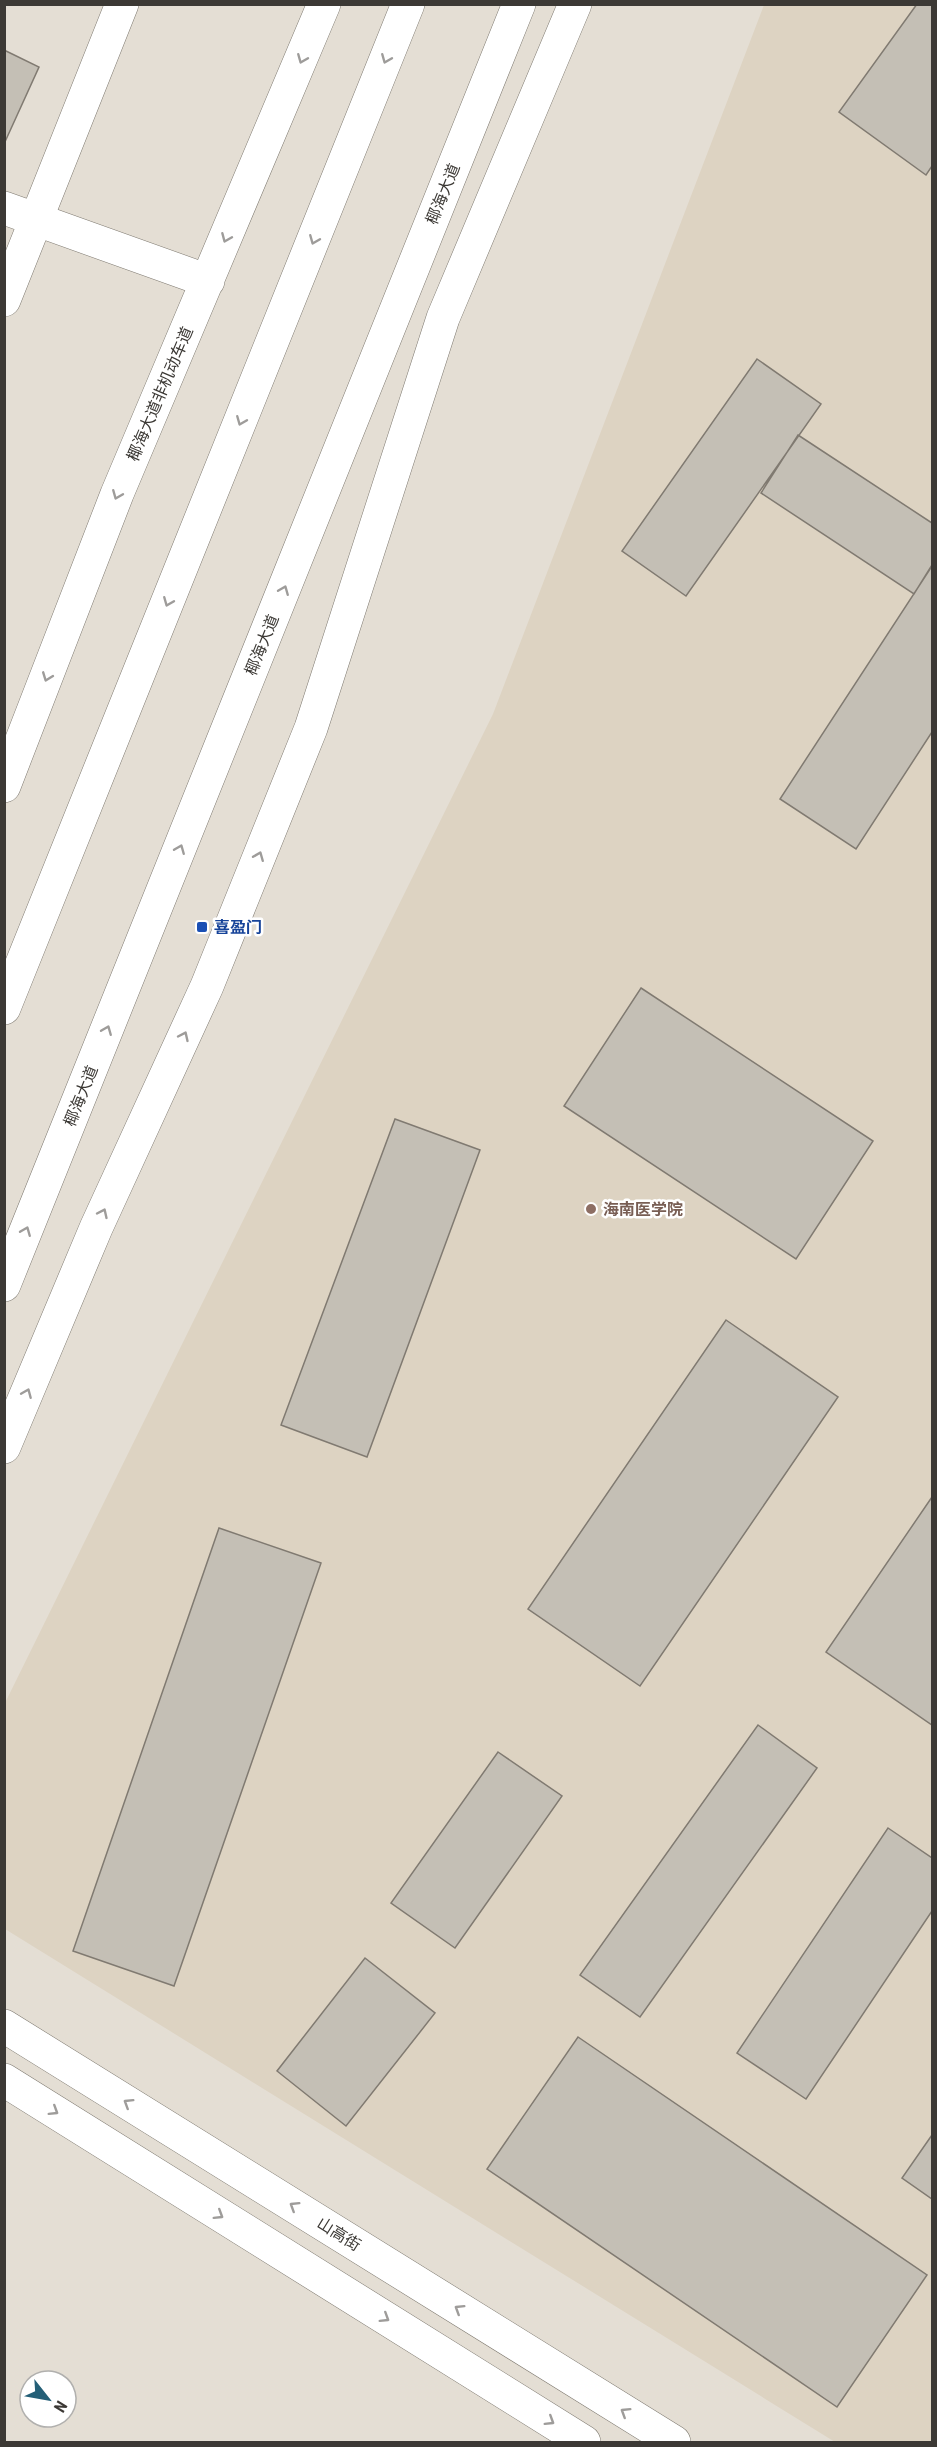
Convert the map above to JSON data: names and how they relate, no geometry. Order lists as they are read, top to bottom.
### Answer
{
  "streets": {
    "main road": ["椰海大道", "椰海大道非机动车道", "山高街"]
  },
  "places": {
    "transit": ["喜盈门"],
    "other": ["海南医学院"]
  },
  "north": "bottom right"
}
